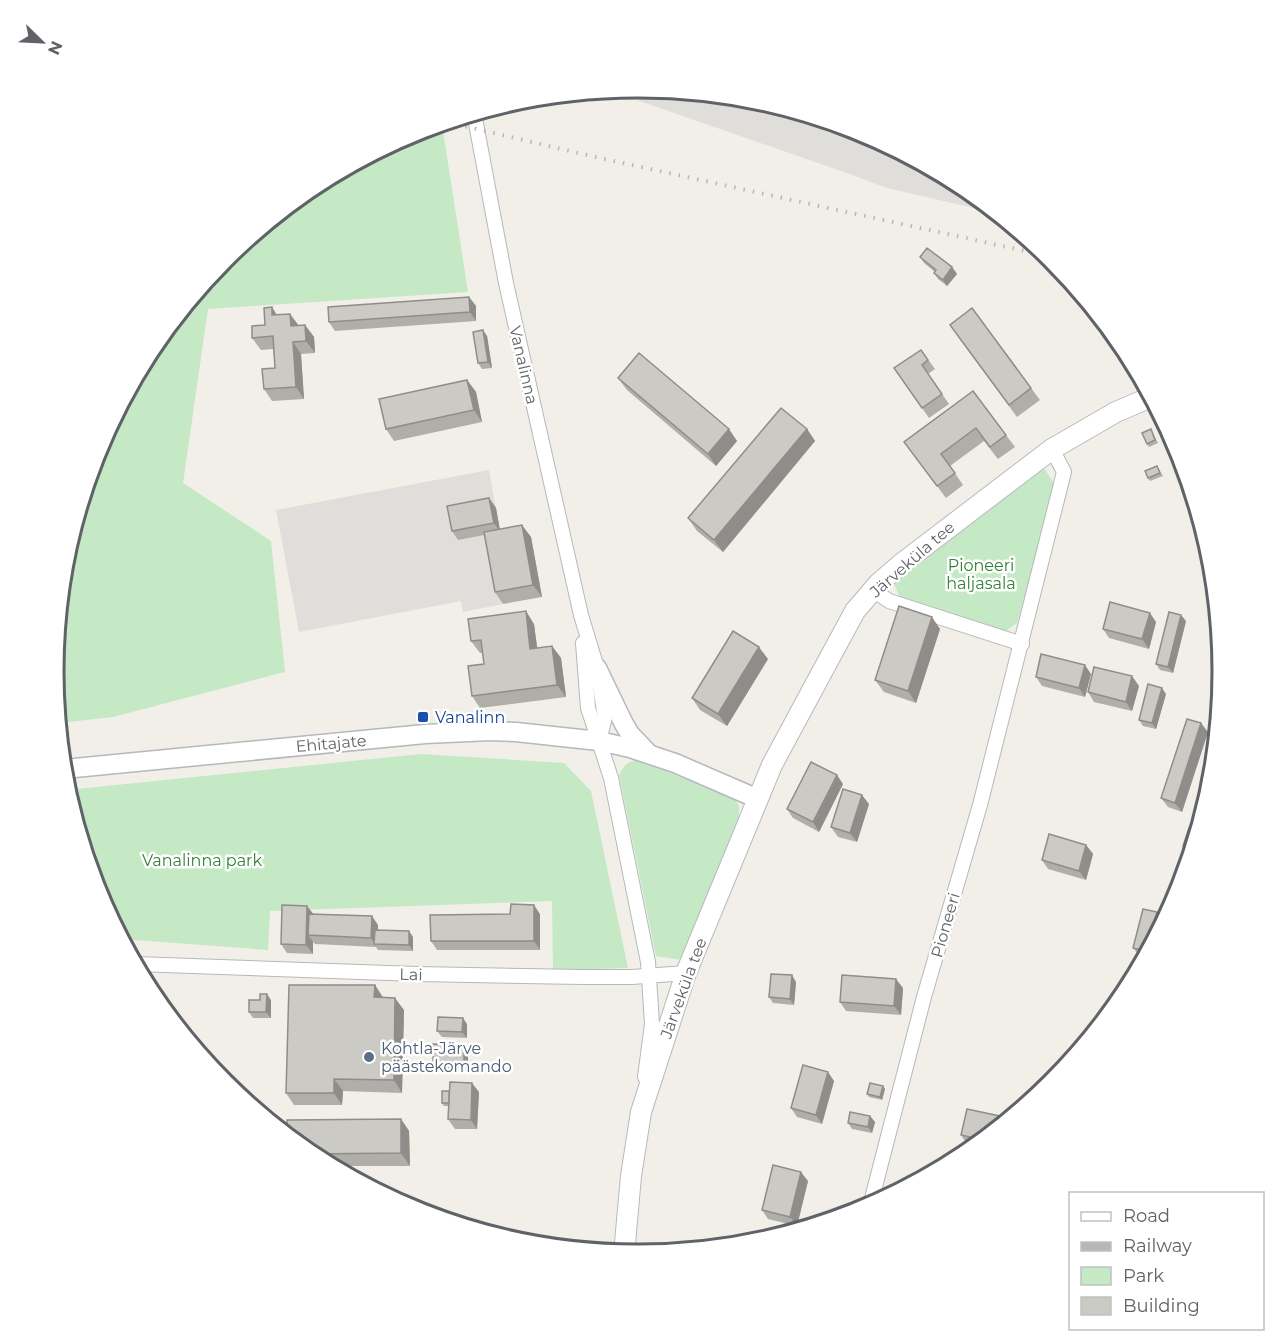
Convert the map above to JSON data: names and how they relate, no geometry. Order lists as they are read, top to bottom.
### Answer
{
  "streets": {
    "main road": ["Järveküla tee"],
    "street": [
      "Vanalinna",
      "Ehitajate",
      "Pioneeri",
      "Lai"
    ]
  },
  "crossings": [
    ["Vanalinna", "Järveküla tee"],
    ["Vanalinna", "Ehitajate"],
    ["Järveküla tee", "Ehitajate"],
    ["Järveküla tee", "Pioneeri"],
    ["Järveküla tee", "Lai"]
  ],
  "parks": ["Pioneeri haljasala", "Vanalinna park"],
  "places": {
    "transit": ["Vanalinn"],
    "other": ["Kohtla-Järve päästekomando"]
  },
  "legend": [
    "Road",
    "Railway",
    "Park",
    "Building"
  ],
  "north": "bottom right"
}
